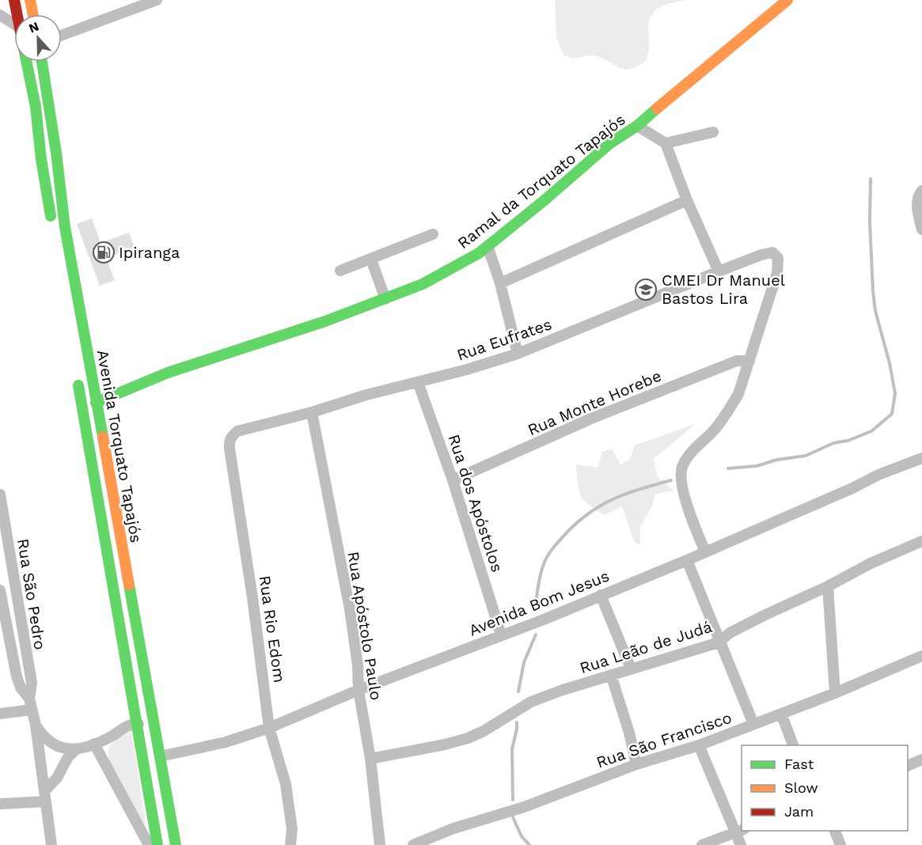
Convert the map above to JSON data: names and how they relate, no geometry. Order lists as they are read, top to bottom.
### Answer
{
  "streets": {
    "main road": ["Ramal da Torquato Tapajós", "Avenida Torquato Tapajós"],
    "street": [
      "Rua Eufrates",
      "Rua Monte Horebe",
      "Rua dos Apóstolos",
      "Rua São Pedro",
      "Avenida Bom Jesus",
      "Rua Apóstolo Paulo",
      "Rua Rio Edom",
      "Rua Leão de Judá",
      "Rua São Francisco"
    ]
  },
  "crossings": [
    ["Ramal da Torquato Tapajós", "Avenida Torquato Tapajós"],
    ["Rua Eufrates", "Rua Monte Horebe"],
    ["Rua Eufrates", "Rua dos Apóstolos"],
    ["Rua Eufrates", "Rua Apóstolo Paulo"],
    ["Rua Eufrates", "Rua Rio Edom"],
    ["Rua Monte Horebe", "Rua dos Apóstolos"],
    ["Avenida Torquato Tapajós", "Avenida Bom Jesus"],
    ["Rua dos Apóstolos", "Avenida Bom Jesus"],
    ["Avenida Bom Jesus", "Rua Apóstolo Paulo"],
    ["Avenida Bom Jesus", "Rua Rio Edom"],
    ["Rua Apóstolo Paulo", "Rua Leão de Judá"]
  ],
  "places": {
    "fuel station": ["Ipiranga"],
    "school or university": ["CMEI Dr Manuel Bastos Lira"]
  },
  "legend": ["Fast", "Slow", "Jam"],
  "north": "top"
}
